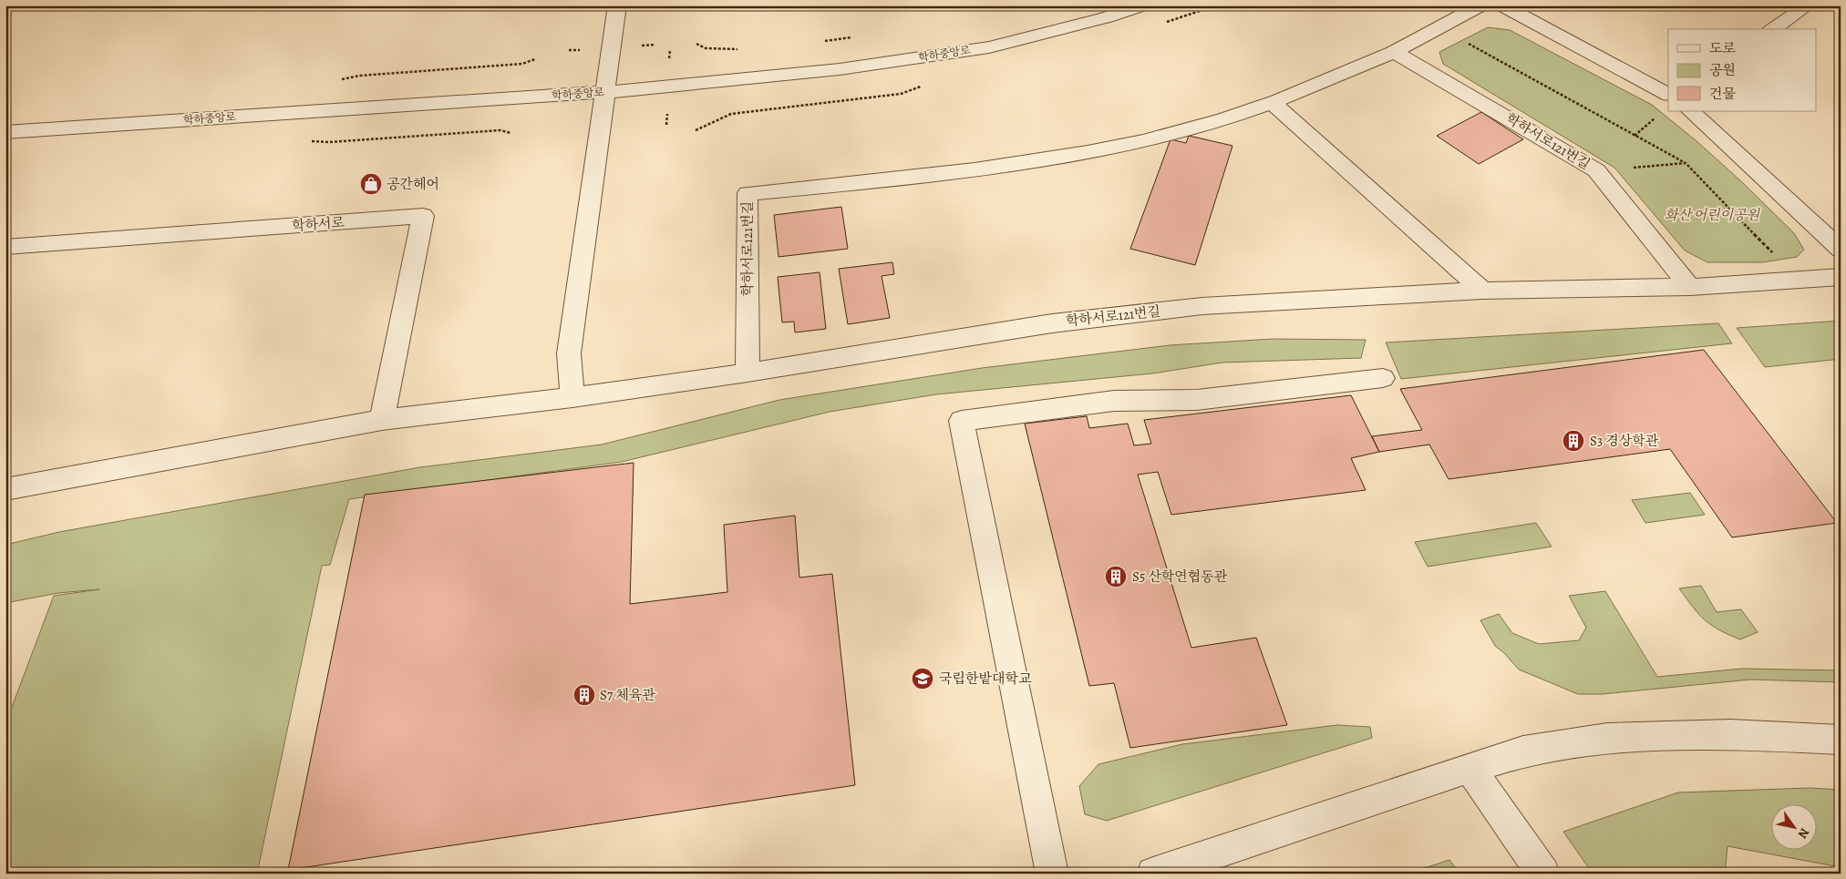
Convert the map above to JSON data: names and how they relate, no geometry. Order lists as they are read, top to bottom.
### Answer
{
  "streets": {
    "street": ["학하중앙로", "학하서로121번길", "학하서로"]
  },
  "parks": ["화산 어린이공원"],
  "places": {
    "shop": ["공간헤어"],
    "building": ["S3 경상학관", "S5 산학연협동관", "S7 체육관"],
    "school or university": ["국립한밭대학교"]
  },
  "legend": ["도로", "공원", "건물"],
  "north": "bottom right"
}
